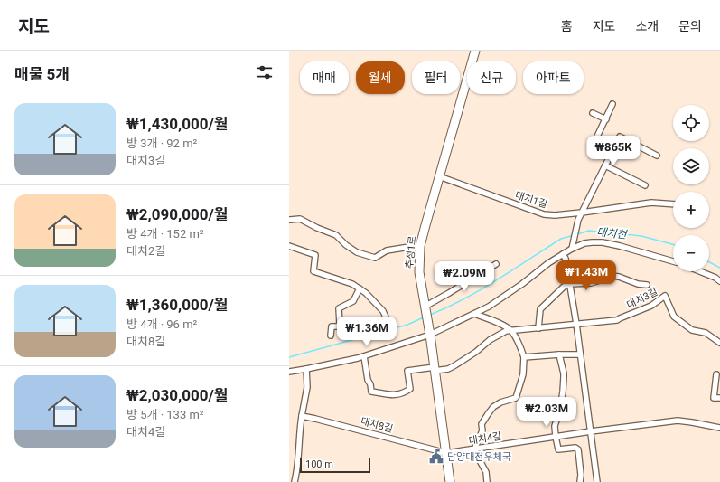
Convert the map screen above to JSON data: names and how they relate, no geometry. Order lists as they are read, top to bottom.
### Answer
{
  "streets": {
    "main road": ["추성1로"],
    "street": [
      "대치1길",
      "대치3길",
      "대치8길",
      "대치4길"
    ]
  },
  "crossings": [
    ["대치1길", "추성1로"],
    ["추성1로", "대치3길"],
    ["추성1로", "대치8길"],
    ["추성1로", "대치4길"],
    ["대치8길", "대치4길"]
  ],
  "water": ["대치천"],
  "places": {
    "public building": ["담양대전우체국"]
  },
  "scale_bar": "100 m",
  "page": {
    "header": "지도",
    "nav": [
      "홈",
      "지도",
      "소개",
      "문의"
    ],
    "heading": "매물 5개",
    "chip": [
      "매매",
      "월세",
      "필터",
      "신규",
      "아파트"
    ],
    "list": [
      {
        "name": "₩1,430,000/월",
        "note": "방 3개 · 92 m² · 대치3길"
      },
      {
        "name": "₩2,090,000/월",
        "note": "방 4개 · 152 m² · 대치2길"
      },
      {
        "name": "₩1,360,000/월",
        "note": "방 4개 · 96 m² · 대치8길"
      },
      {
        "name": "₩2,030,000/월",
        "note": "방 5개 · 133 m² · 대치4길"
      }
    ],
    "map_buttons": ["+", "−"],
    "price": [
      "₩865K",
      "₩1.43M",
      "₩2.09M",
      "₩1.36M",
      "₩2.03M"
    ],
    "scale": "100 m"
  }
}
